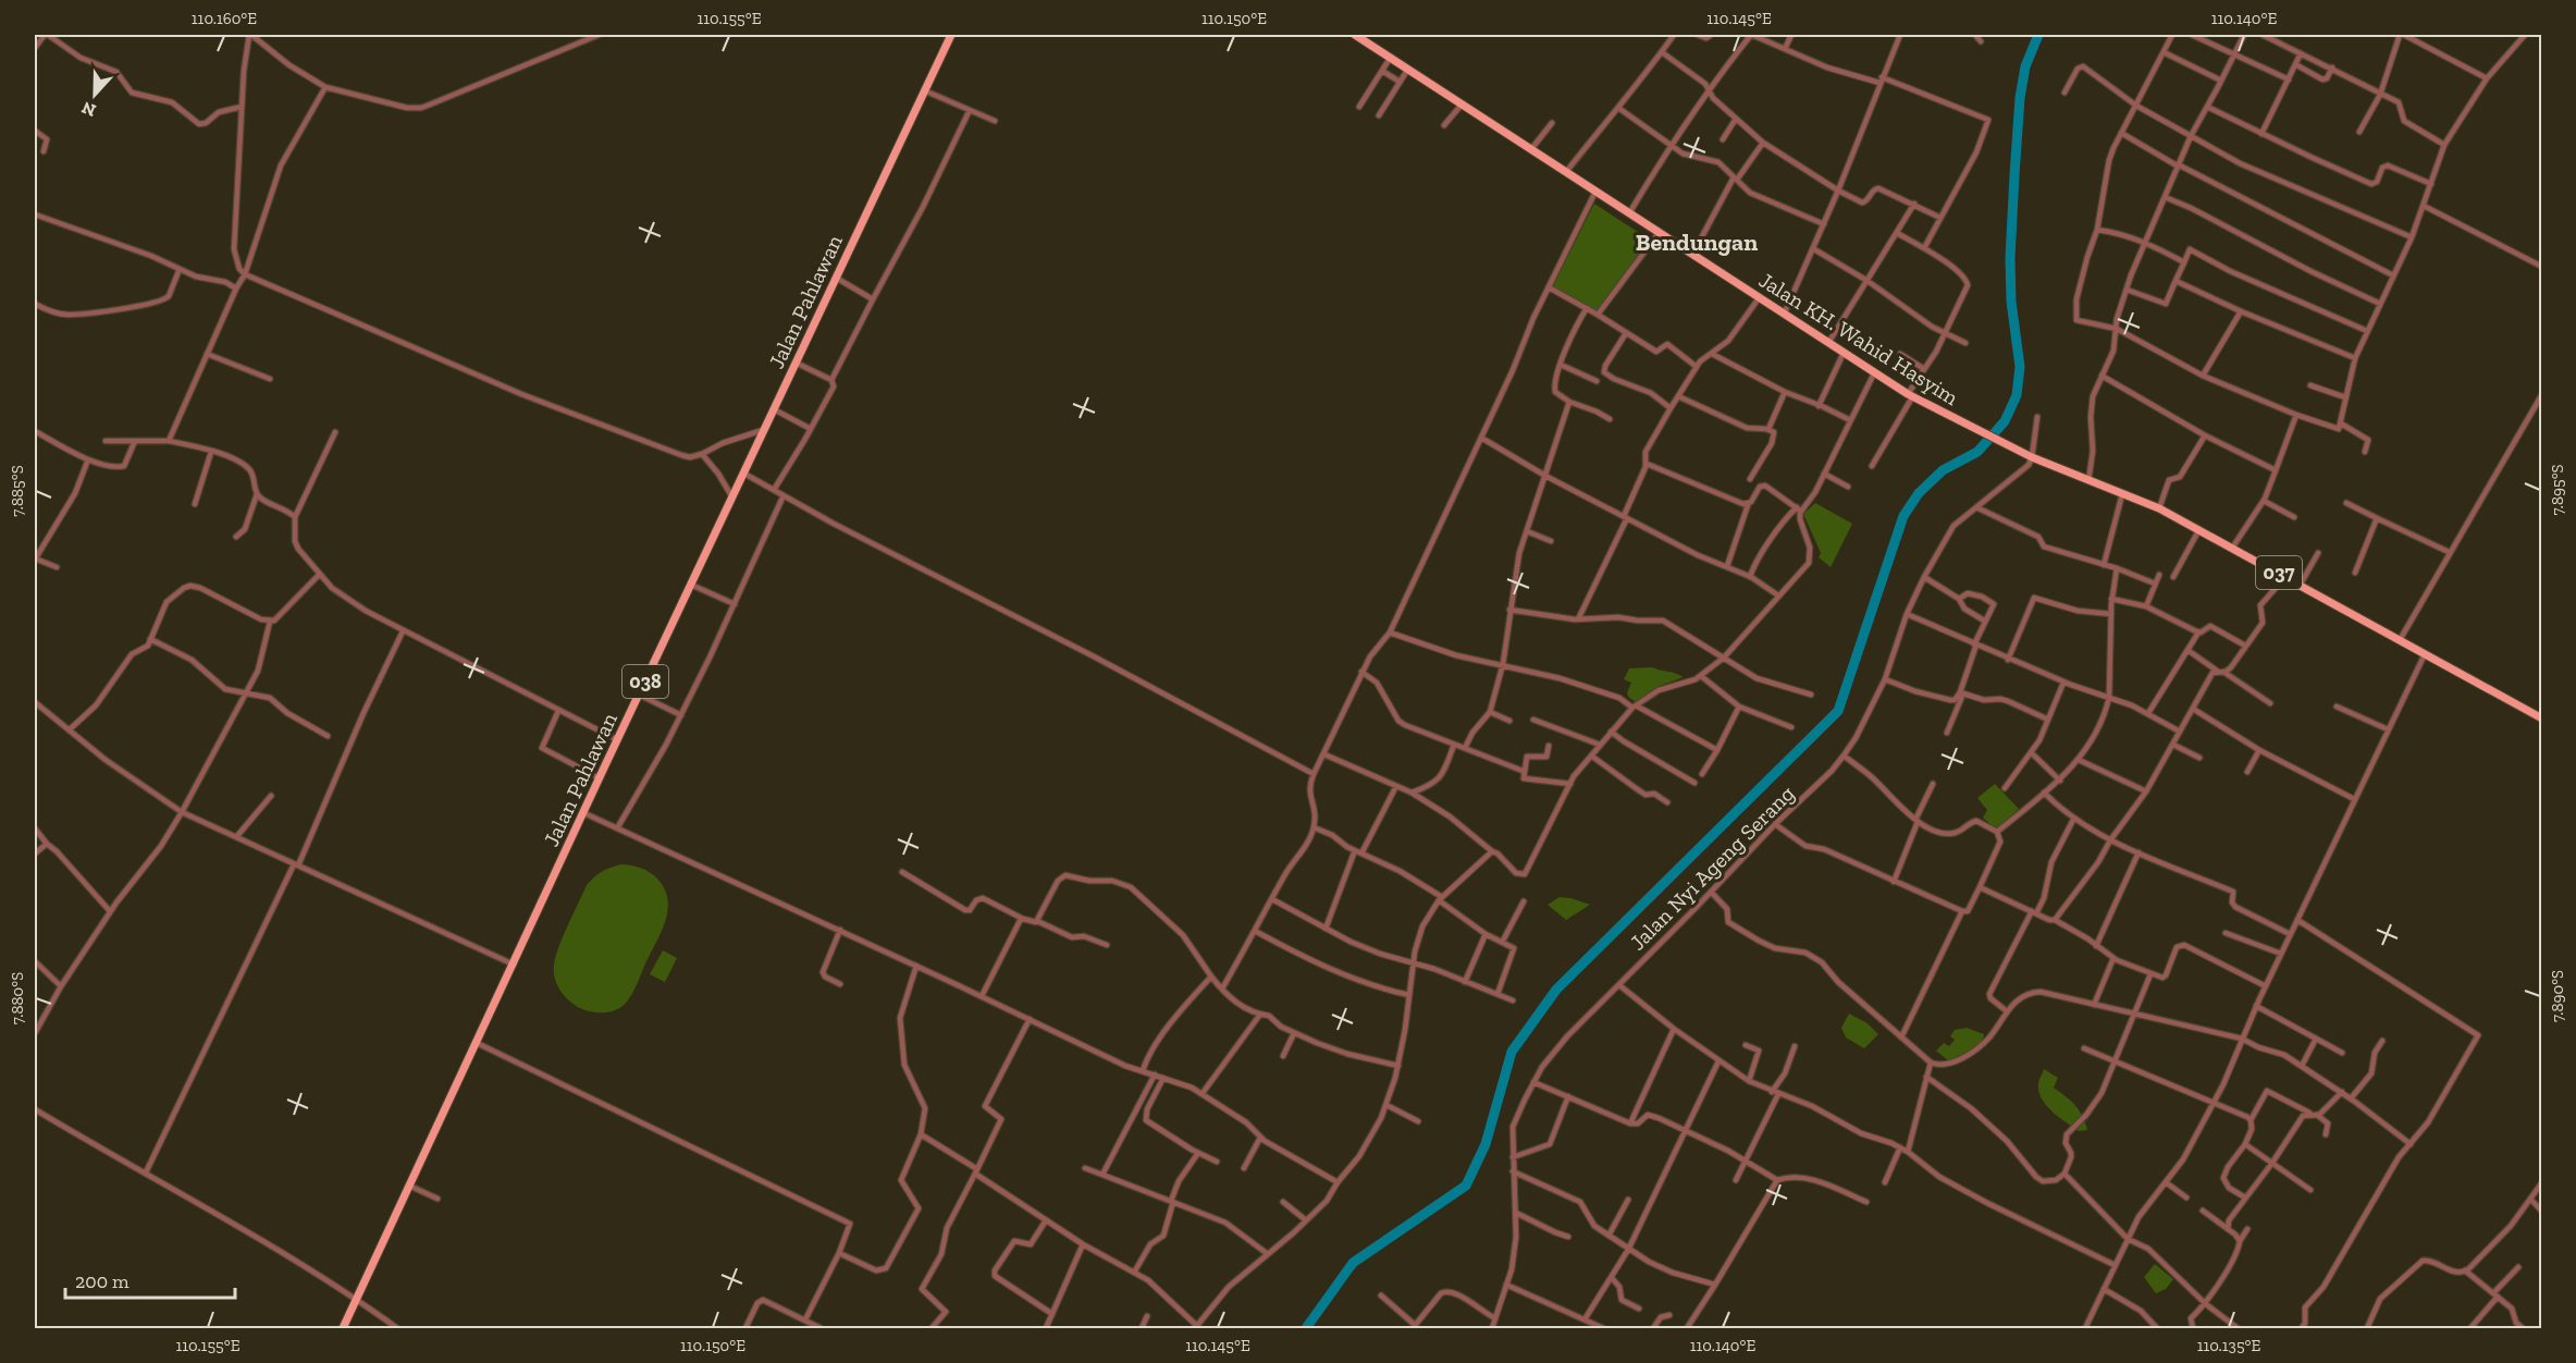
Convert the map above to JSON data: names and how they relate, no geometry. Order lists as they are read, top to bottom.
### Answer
{
  "streets": {
    "main road": [
      "Jalan Pahlawan",
      "Jalan KH. Wahid Hasyim",
      "037",
      "038"
    ],
    "street": ["Jalan Nyi Ageng Serang"]
  },
  "crossings": [
    ["Jalan KH. Wahid Hasyim", "Jalan Nyi Ageng Serang"]
  ],
  "districts": ["Bendungan"],
  "scale_bar": "200 m",
  "north": "bottom",
  "coordinates": [
    "110.160°E",
    "110.155°E",
    "110.150°E",
    "110.145°E",
    "110.140°E",
    "7.895°S",
    "7.885°S",
    "7.890°S",
    "7.880°S",
    "110.135°E"
  ]
}
